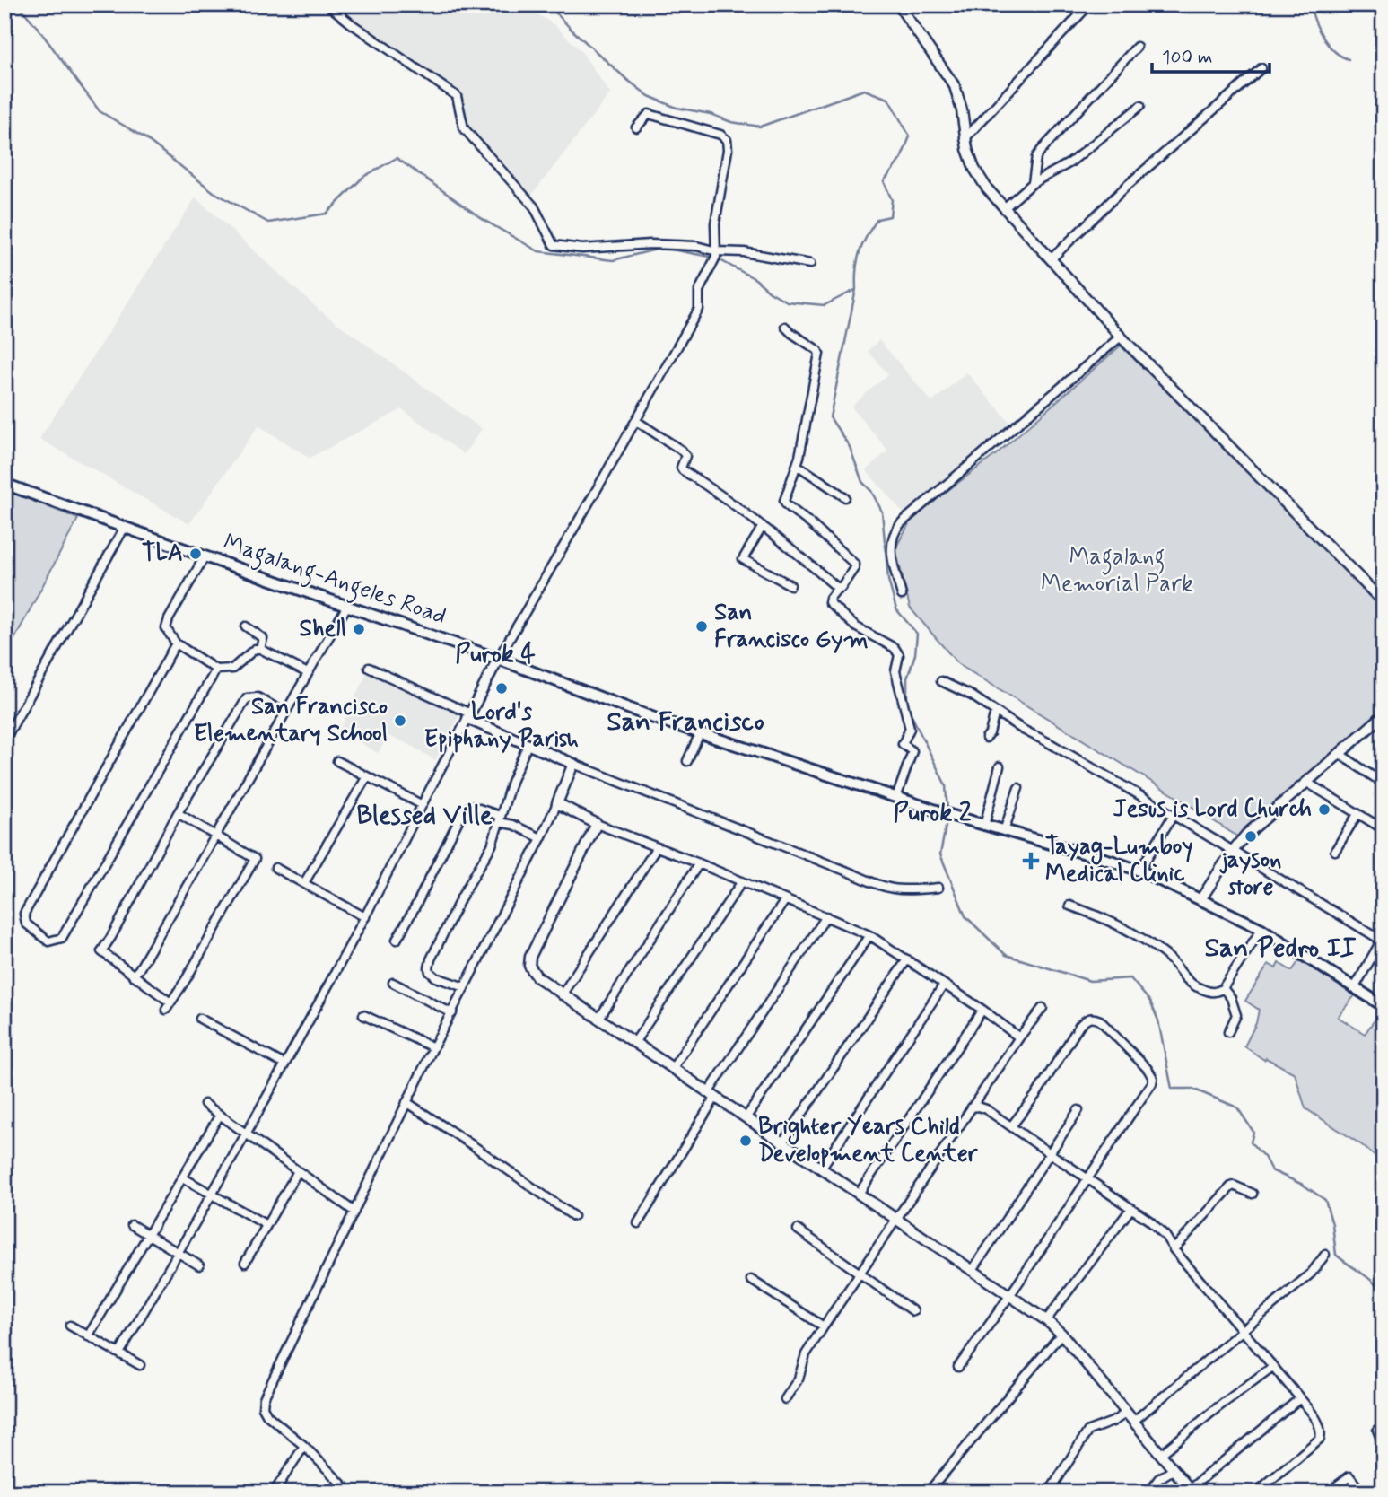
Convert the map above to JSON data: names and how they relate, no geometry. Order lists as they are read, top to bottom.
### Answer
{
  "streets": {
    "main road": ["Magalang-Angeles Road"]
  },
  "districts": [
    "Purok 4",
    "San Francisco",
    "Purok 2",
    "Blessed Ville",
    "San Pedro II"
  ],
  "parks": ["Magalang Memorial Park"],
  "places": {
    "other": [
      "TLA",
      "San Francisco Gym",
      "Shell",
      "Lord's Epiphany Parish",
      "San Francisco Elementary School",
      "Jesus is Lord Church",
      "jayson store",
      "Brighter Years Child Development Center"
    ],
    "health": ["Tayag-Lumboy Medical Clinic"]
  },
  "scale_bar": "100 m"
}
